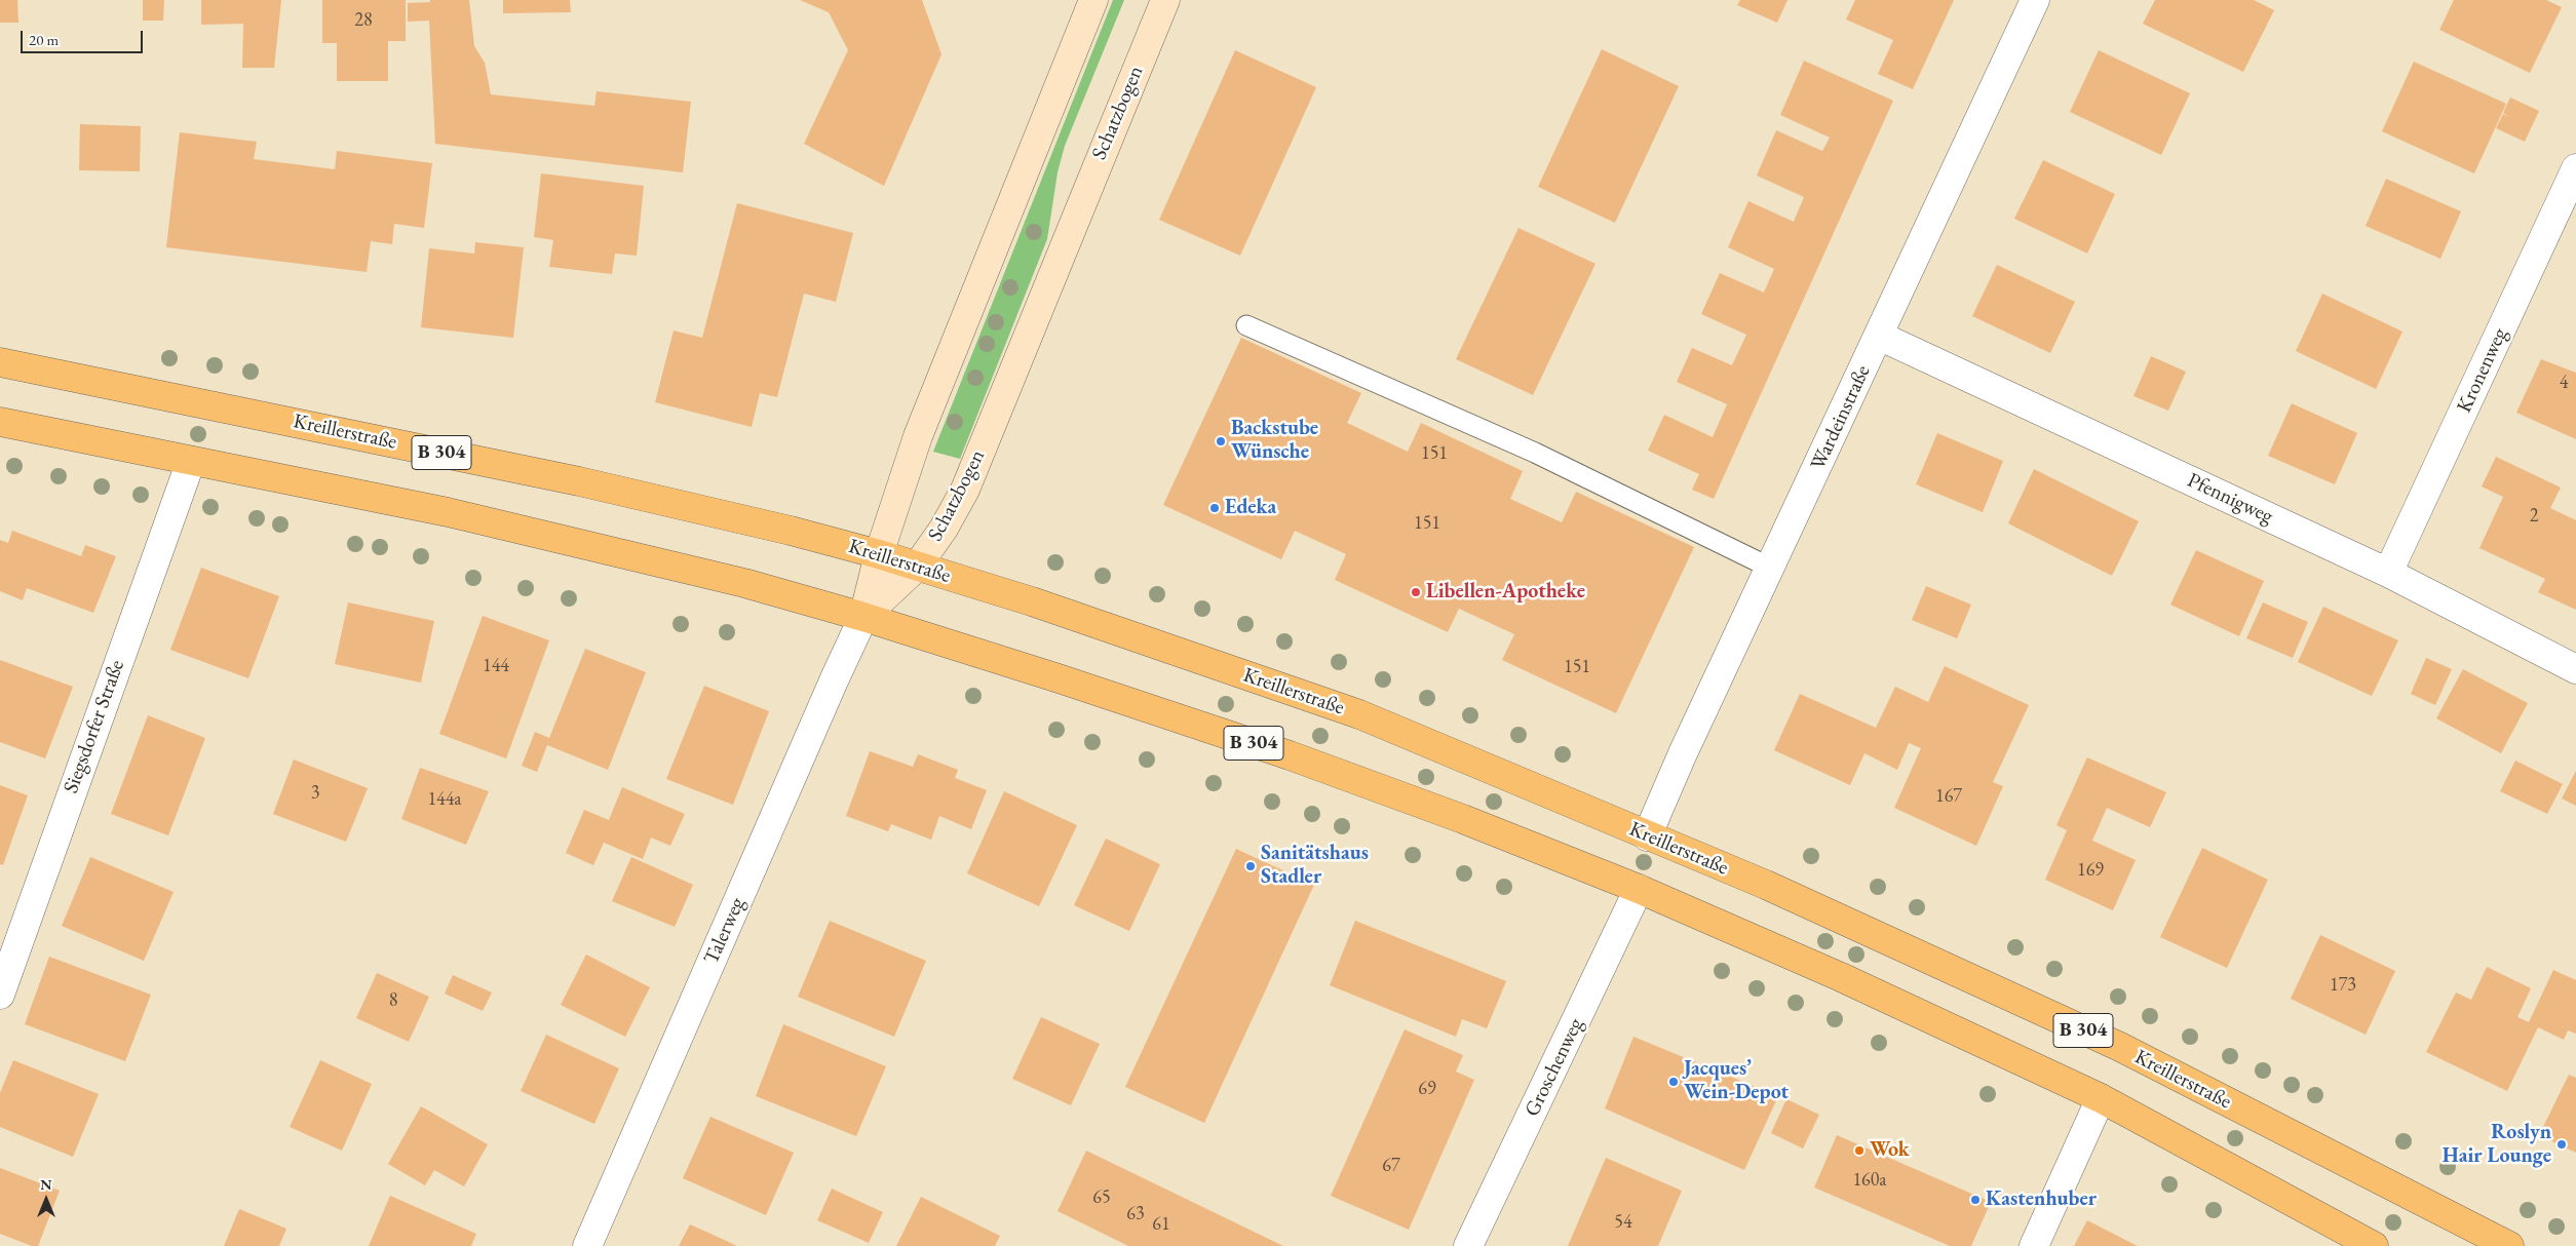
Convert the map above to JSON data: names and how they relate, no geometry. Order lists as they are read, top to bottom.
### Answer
{
  "streets": {
    "main road": ["Schatzbogen", "Kreillerstraße", "B 304"],
    "street": [
      "Kronenweg",
      "Wardeinstraße",
      "Pfennigweg",
      "Siegsdorfer Straße",
      "Talerweg",
      "Groschenweg"
    ]
  },
  "crossings": [
    ["Schatzbogen", "Kreillerstraße"],
    ["Schatzbogen", "B 304"],
    ["Schatzbogen", "Talerweg"],
    ["Kronenweg", "Pfennigweg"],
    ["Wardeinstraße", "Kreillerstraße"],
    ["Wardeinstraße", "Pfennigweg"],
    ["B 304", "Siegsdorfer Straße"],
    ["B 304", "Talerweg"],
    ["B 304", "Groschenweg"]
  ],
  "places": [
    "Backstube Wünsche",
    "Edeka",
    "Libellen-Apotheke",
    "Sanitätshaus Stadler",
    "Jacques’ Wein-Depot",
    "Roslyn Hair Lounge",
    "Wok",
    "Kastenhuber"
  ],
  "house_numbers": [
    "28",
    "4",
    "151",
    "2",
    "151",
    "144",
    "151",
    "3",
    "167",
    "144a",
    "169",
    "173",
    "8",
    "69",
    "67",
    "160a",
    "65",
    "63",
    "54",
    "61"
  ],
  "scale_bar": "20 m",
  "north": "top"
}
